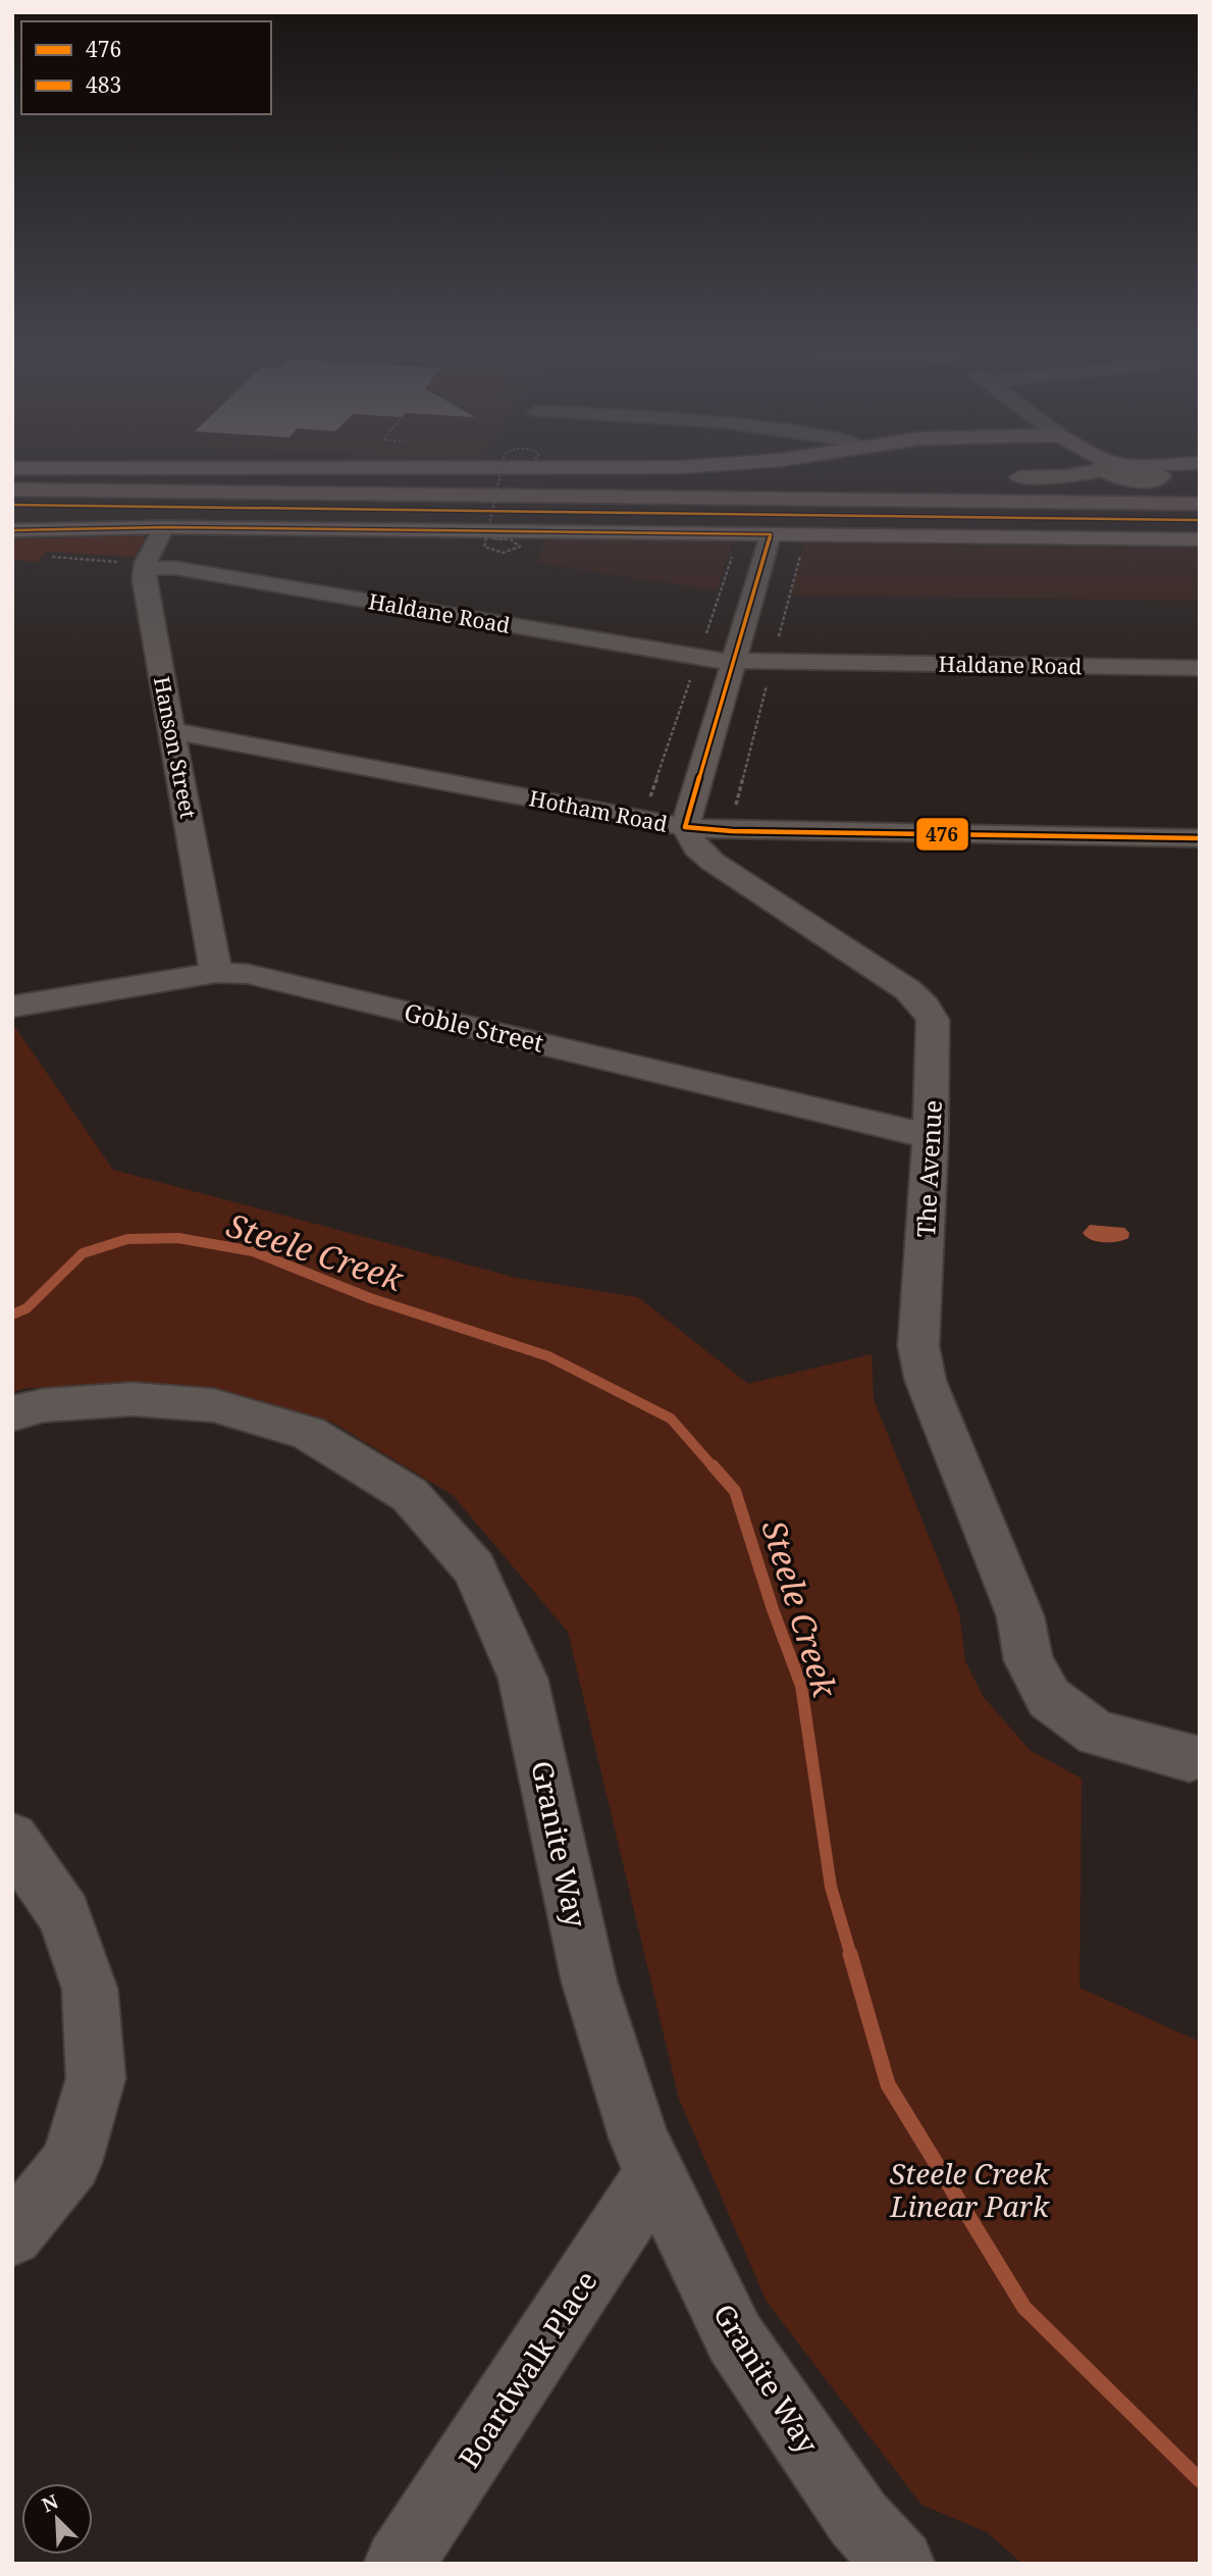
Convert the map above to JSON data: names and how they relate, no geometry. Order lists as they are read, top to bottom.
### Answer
{
  "streets": {
    "street": [
      "Haldane Road",
      "Hanson Street",
      "Hotham Road",
      "Goble Street",
      "The Avenue",
      "Granite Way",
      "Boardwalk Place"
    ]
  },
  "crossings": [
    ["Haldane Road", "Hanson Street"],
    ["Hanson Street", "Hotham Road"],
    ["Hanson Street", "Goble Street"],
    ["Hotham Road", "The Avenue"],
    ["Goble Street", "The Avenue"],
    ["Granite Way", "Boardwalk Place"]
  ],
  "water": ["Steele Creek"],
  "parks": ["Steele Creek Linear Park"],
  "lines": ["transit line 483", "transit line 476"],
  "legend": ["476", "483"],
  "north": "top left"
}
